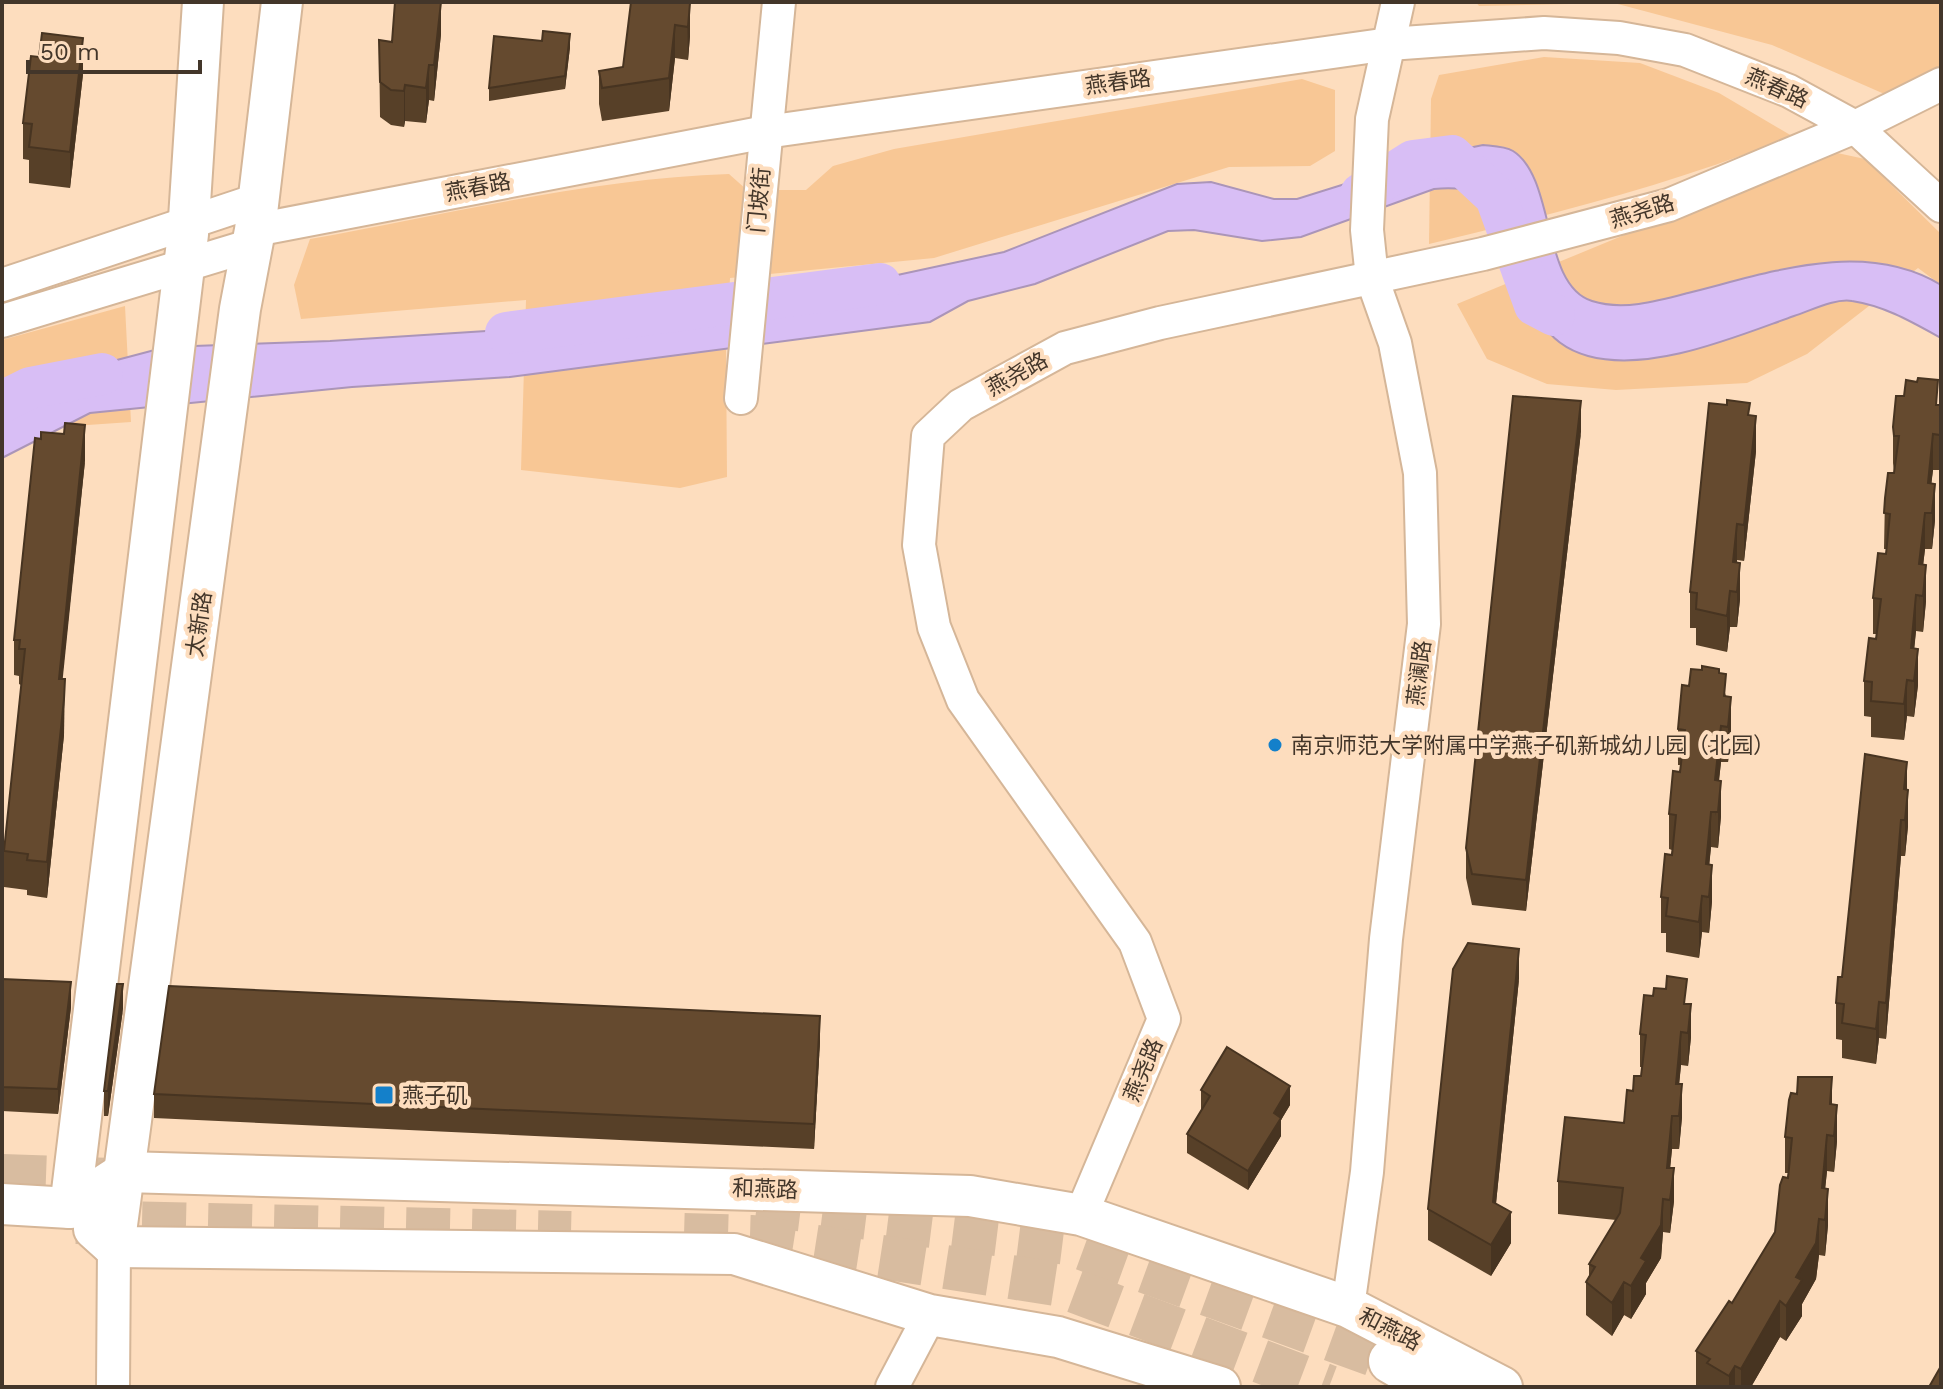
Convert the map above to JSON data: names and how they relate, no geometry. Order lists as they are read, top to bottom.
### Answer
{
  "streets": {
    "main road": ["太新路", "和燕路"],
    "street": [
      "燕春路",
      "门坡街",
      "燕尧路",
      "燕澜路"
    ]
  },
  "crossings": [
    ["燕春路", "门坡街"],
    ["燕春路", "燕尧路"],
    ["燕春路", "太新路"],
    ["燕春路", "燕澜路"],
    ["燕尧路", "燕澜路"],
    ["燕尧路", "和燕路"],
    ["太新路", "和燕路"],
    ["燕澜路", "和燕路"]
  ],
  "places": {
    "other": ["南京师范大学附属中学燕子矶新城幼儿园（北园）"],
    "transit": ["燕子矶"]
  },
  "scale_bar": "50 m"
}
